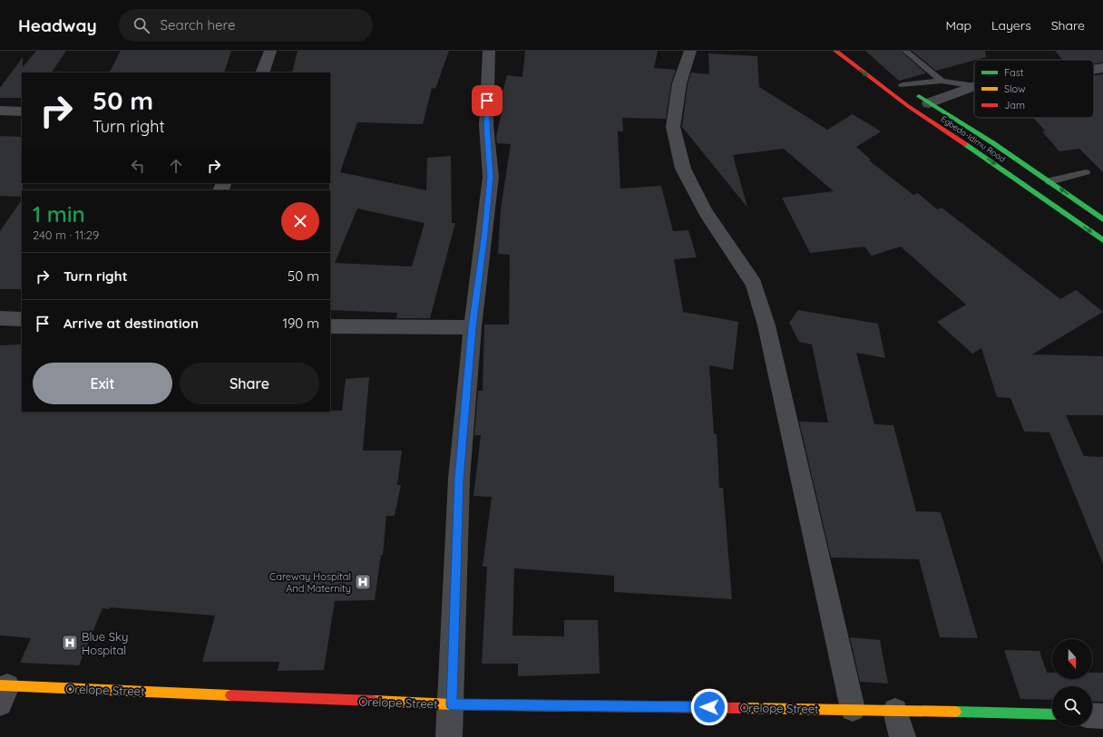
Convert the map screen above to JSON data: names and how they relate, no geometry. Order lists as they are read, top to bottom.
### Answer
{
  "streets": {
    "street": ["Egbeda-Idimu Road", "Orelope Street"]
  },
  "places": {
    "hospital": ["Careway Hospital And Maternity", "Blue Sky Hospital"]
  },
  "legend": ["Fast", "Slow", "Jam"],
  "north": "bottom",
  "page": {
    "header": "Headway",
    "search": "Search here",
    "nav": ["Map", "Layers", "Share"],
    "turn": ["50 m", "Turn right"],
    "heading": ["1 min", "240 m · 11:29"],
    "list": [
      {
        "name": "Turn right",
        "value": "50 m"
      },
      {
        "name": "Arrive at destination",
        "value": "190 m"
      }
    ],
    "buttons": ["Exit", "Share"]
  }
}
